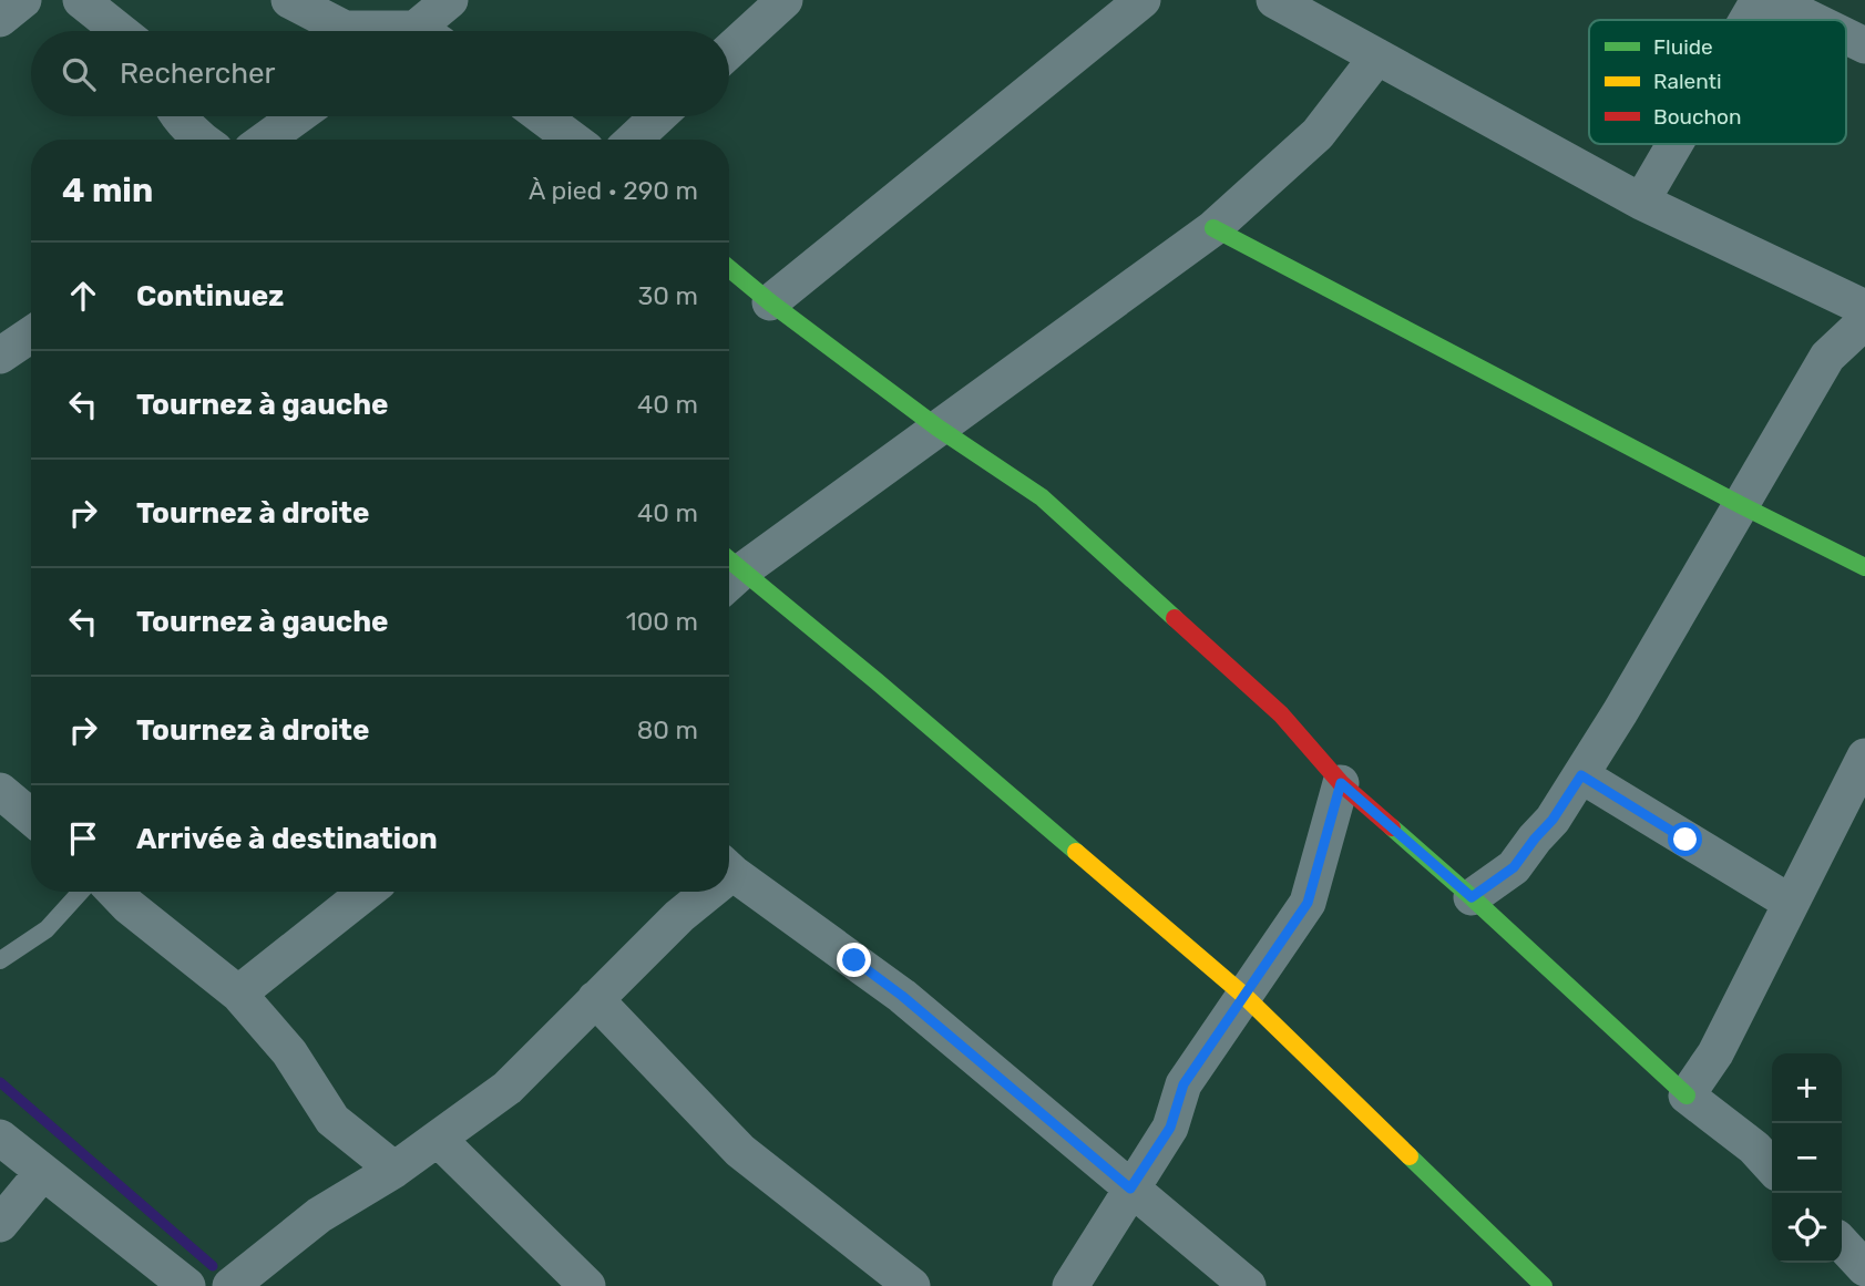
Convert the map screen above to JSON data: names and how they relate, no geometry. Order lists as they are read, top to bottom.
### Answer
{
  "legend": ["Fluide", "Ralenti", "Bouchon"],
  "page": {
    "search": "Rechercher",
    "heading": ["4 min", "À pied · 290 m"],
    "list": [
      ["Continuez", "30 m"],
      ["Tournez à gauche", "40 m"],
      ["Tournez à droite", "40 m"],
      ["Tournez à gauche", "100 m"],
      ["Tournez à droite", "80 m"],
      "Arrivée à destination"
    ],
    "map_buttons": ["+", "−"]
  }
}
